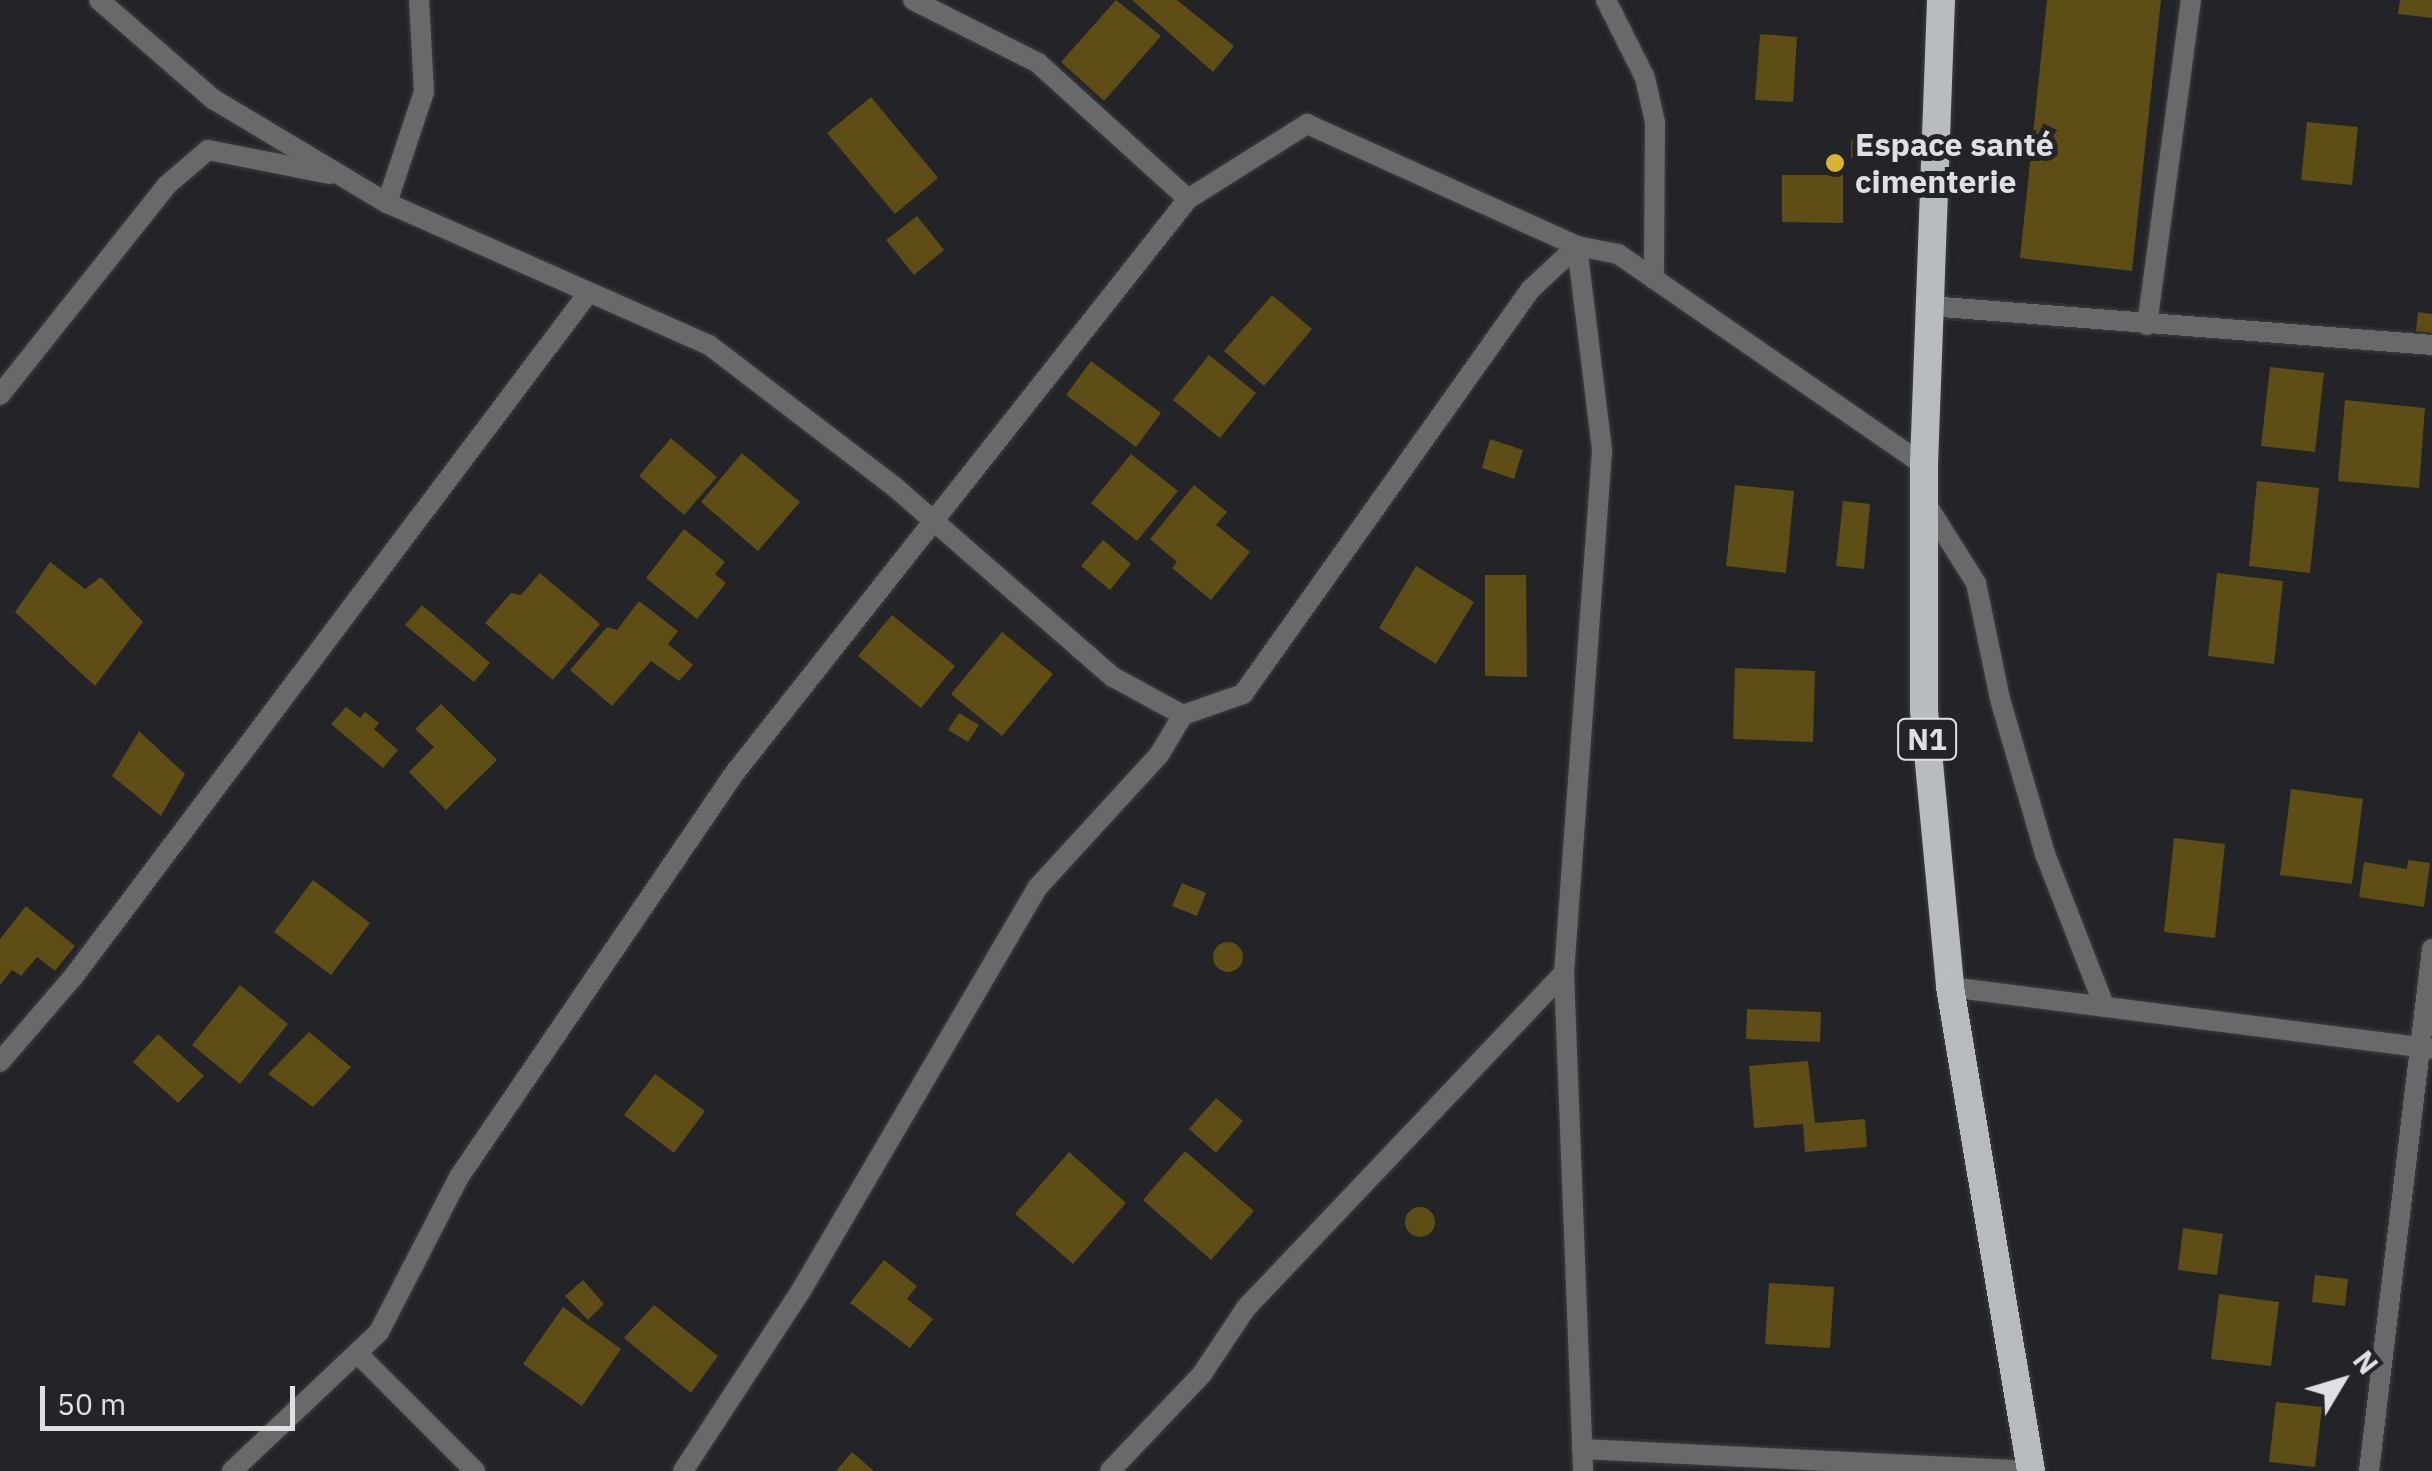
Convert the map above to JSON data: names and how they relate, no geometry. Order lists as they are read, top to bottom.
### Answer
{
  "streets": {
    "highway": ["N1"]
  },
  "places": ["Espace santé cimenterie"],
  "scale_bar": "50 m",
  "north": "top right"
}
